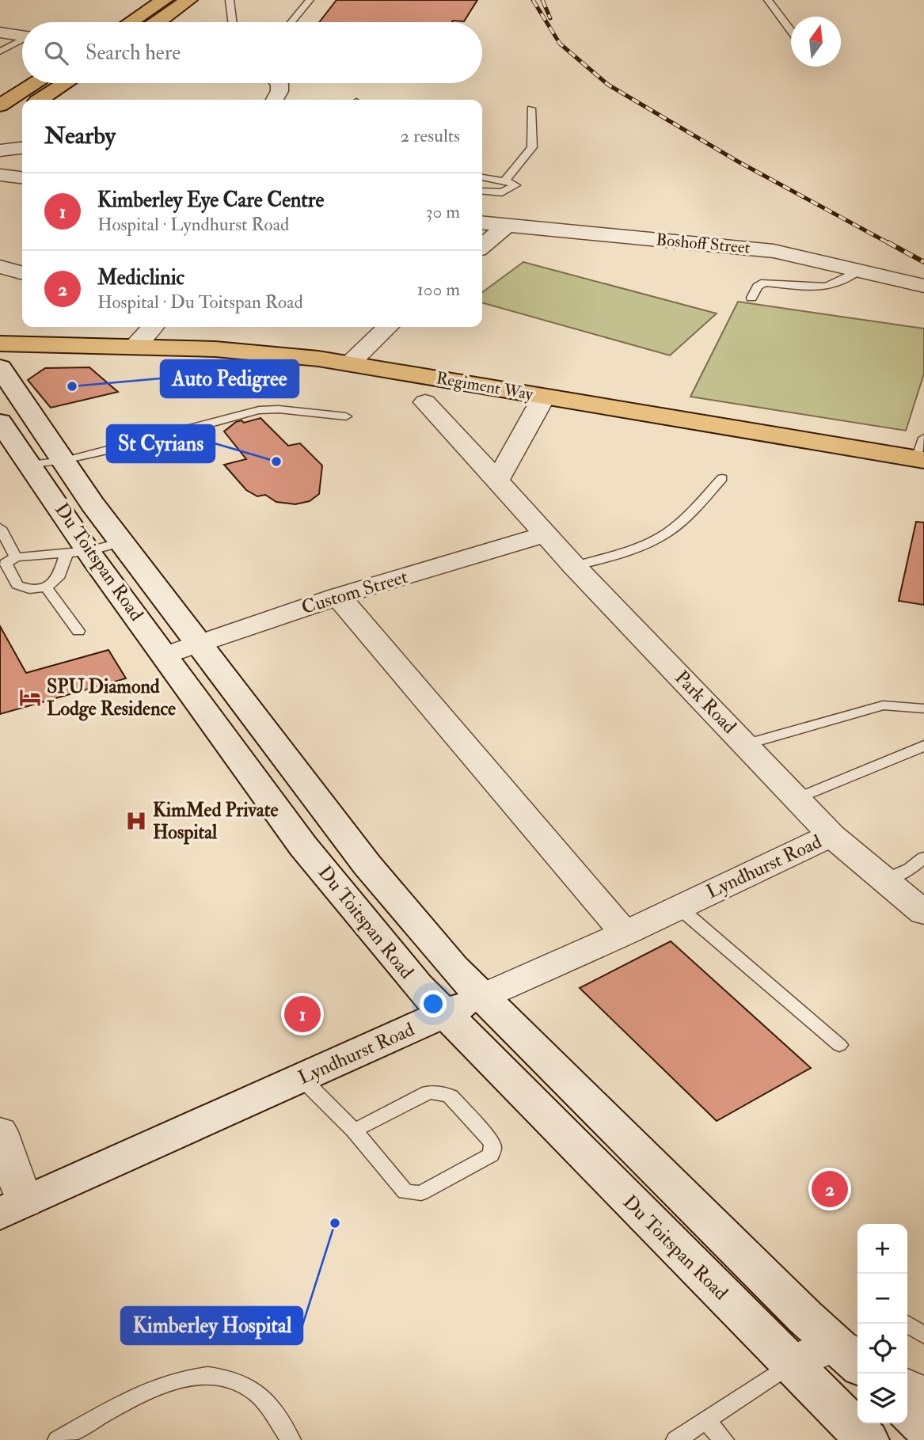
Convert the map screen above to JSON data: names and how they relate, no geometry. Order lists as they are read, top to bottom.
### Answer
{
  "streets": {
    "main road": ["Regiment Way"],
    "street": [
      "Boshoff Street",
      "Du Toitspan Road",
      "Custom Street",
      "Park Road",
      "Lyndhurst Road"
    ]
  },
  "crossings": [
    ["Du Toitspan Road", "Custom Street"],
    ["Du Toitspan Road", "Lyndhurst Road"],
    ["Custom Street", "Park Road"],
    ["Park Road", "Lyndhurst Road"]
  ],
  "places": {
    "other": ["Auto Pedigree", "St Cyrians", "Kimberley Hospital"],
    "hotel": ["SPU Diamond Lodge Residence"],
    "hospital": ["KimMed Private Hospital"]
  },
  "north": "top",
  "page": {
    "search": "Search here",
    "heading": ["Nearby", "2 results"],
    "list": [
      {
        "mark": "1",
        "name": "Kimberley Eye Care Centre",
        "note": "Hospital · Lyndhurst Road",
        "value": "30 m"
      },
      {
        "mark": "2",
        "name": "Mediclinic",
        "note": "Hospital · Du Toitspan Road",
        "value": "100 m"
      }
    ],
    "pins": ["1", "2"],
    "map_buttons": ["+", "−"]
  }
}
